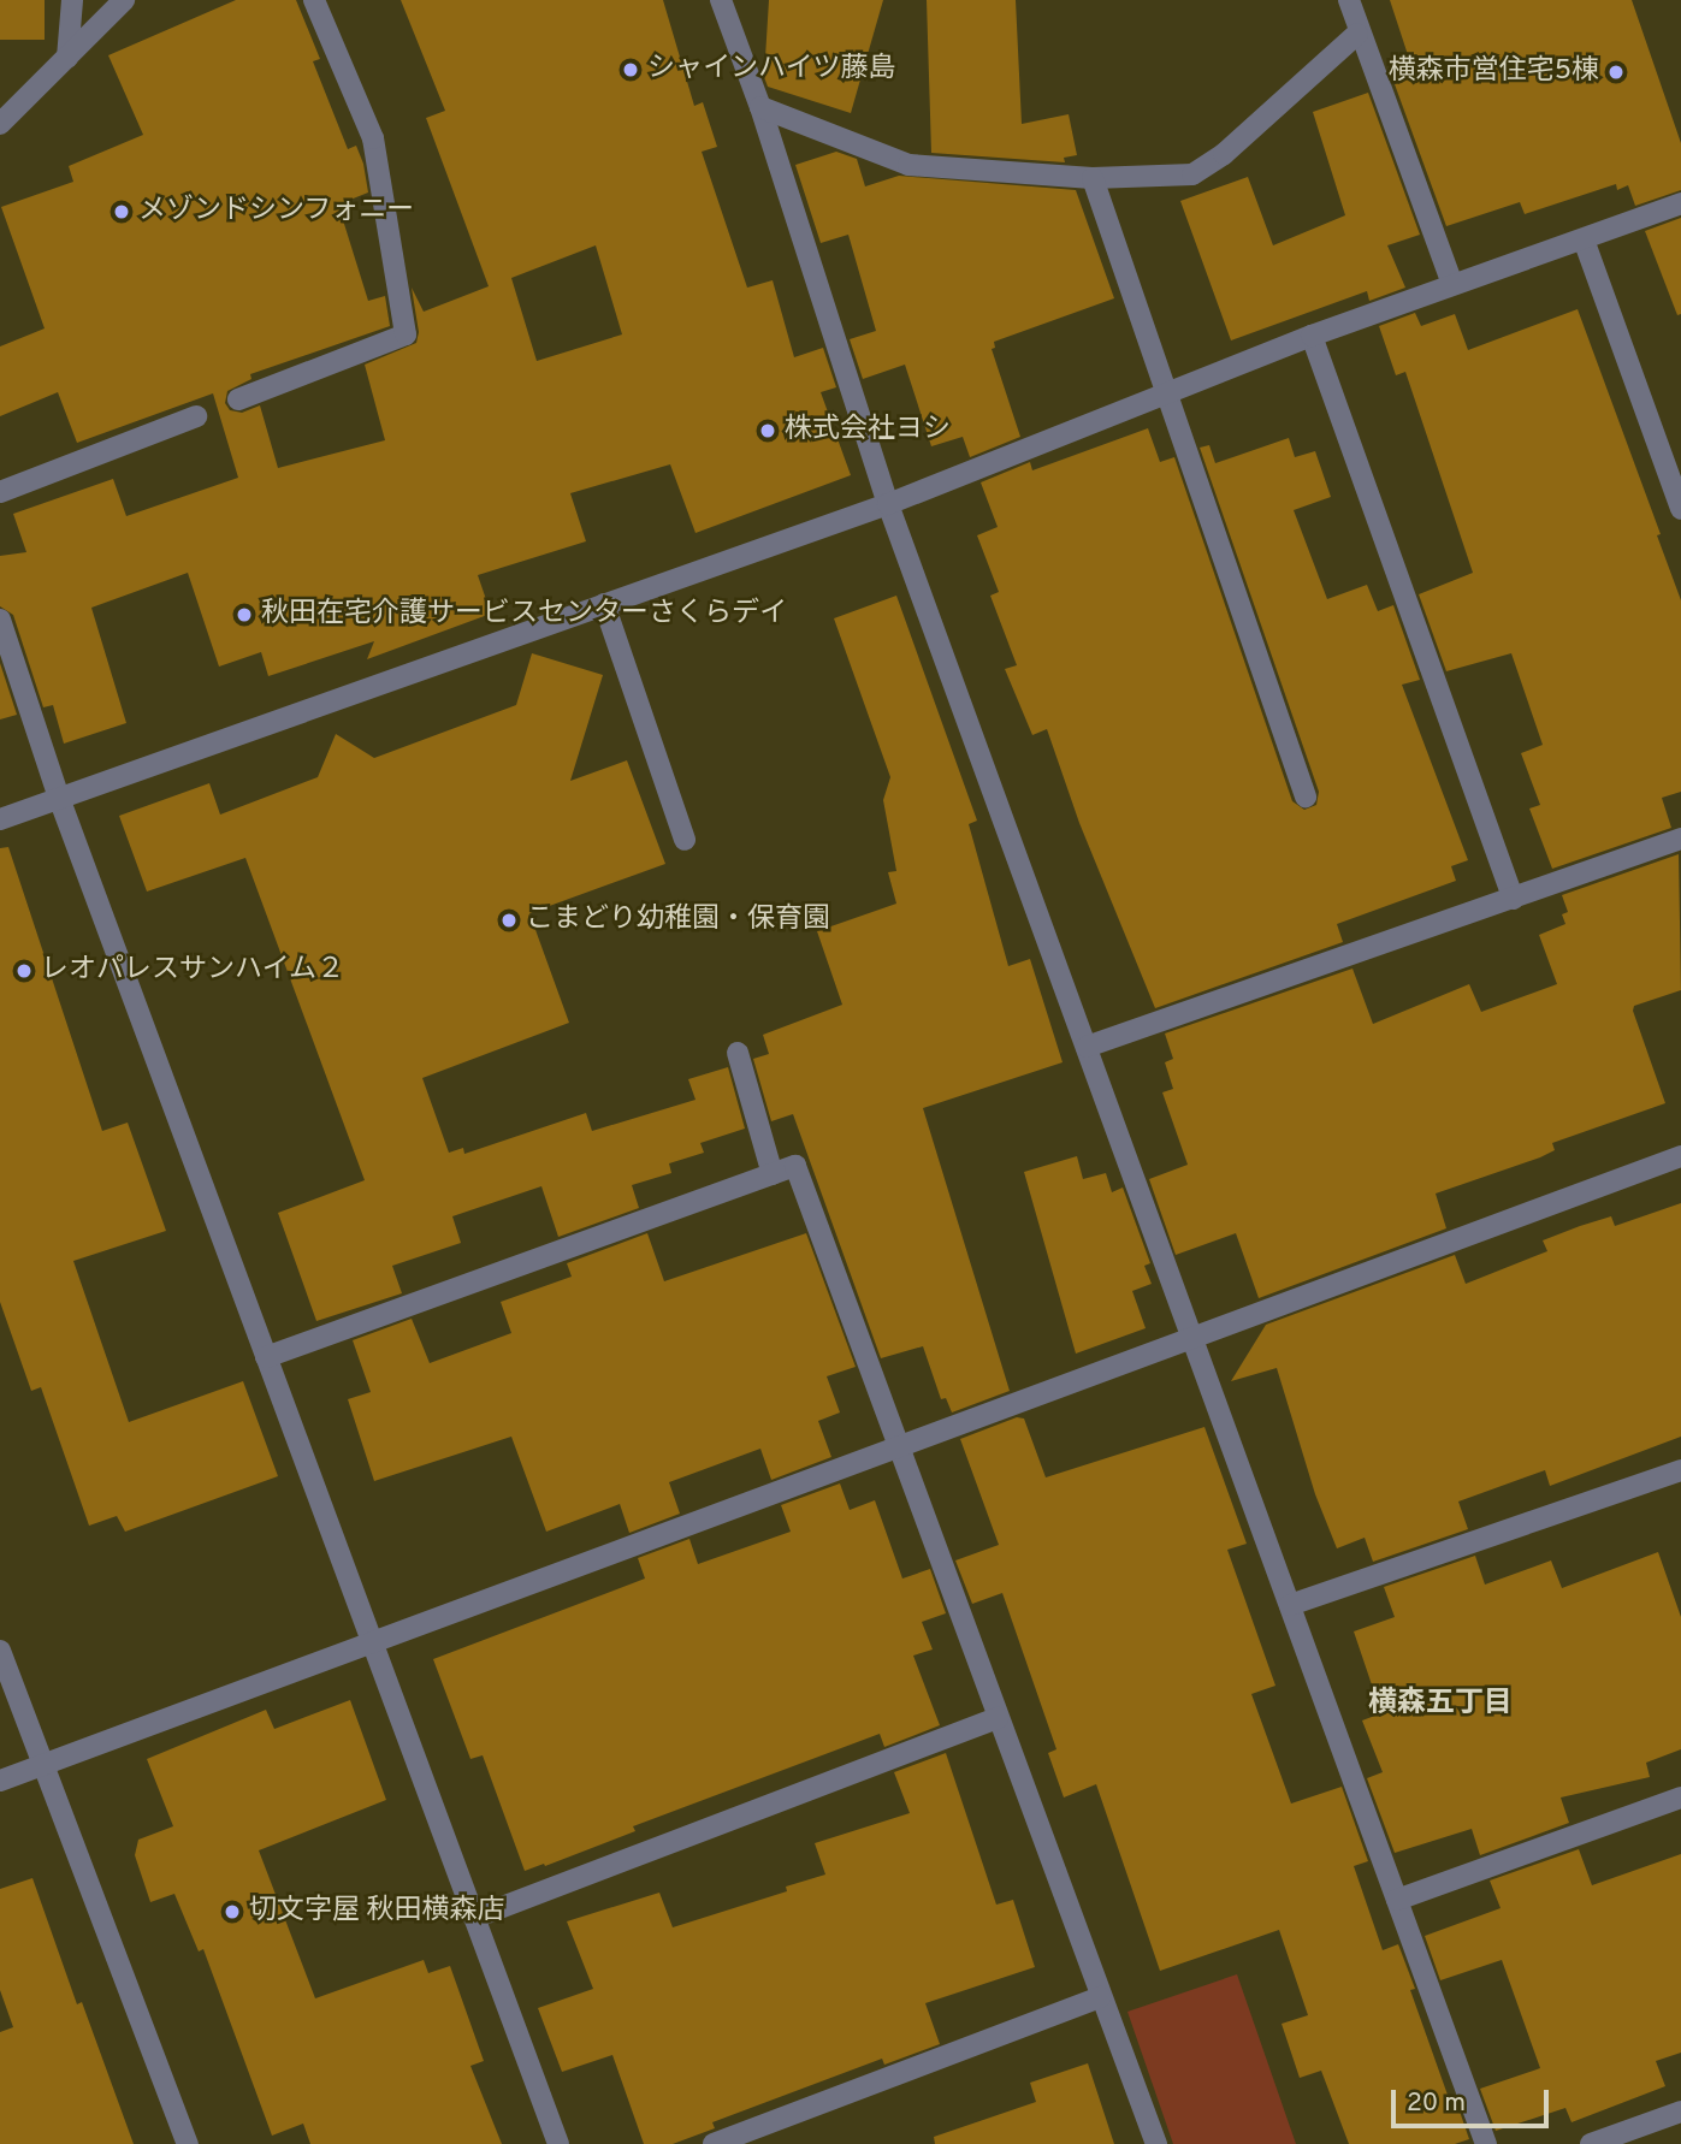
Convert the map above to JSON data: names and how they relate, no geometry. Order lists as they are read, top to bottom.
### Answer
{
  "districts": ["横森五丁目"],
  "places": [
    "シャインハイツ藤島",
    "横森市営住宅5棟",
    "メゾンドシンフォニー",
    "株式会社ヨシ",
    "秋田在宅介護サービスセンターさくらデイ",
    "こまどり幼稚園・保育園",
    "レオパレスサンハイム２",
    "切文字屋 秋田横森店"
  ],
  "scale_bar": "20 m"
}
